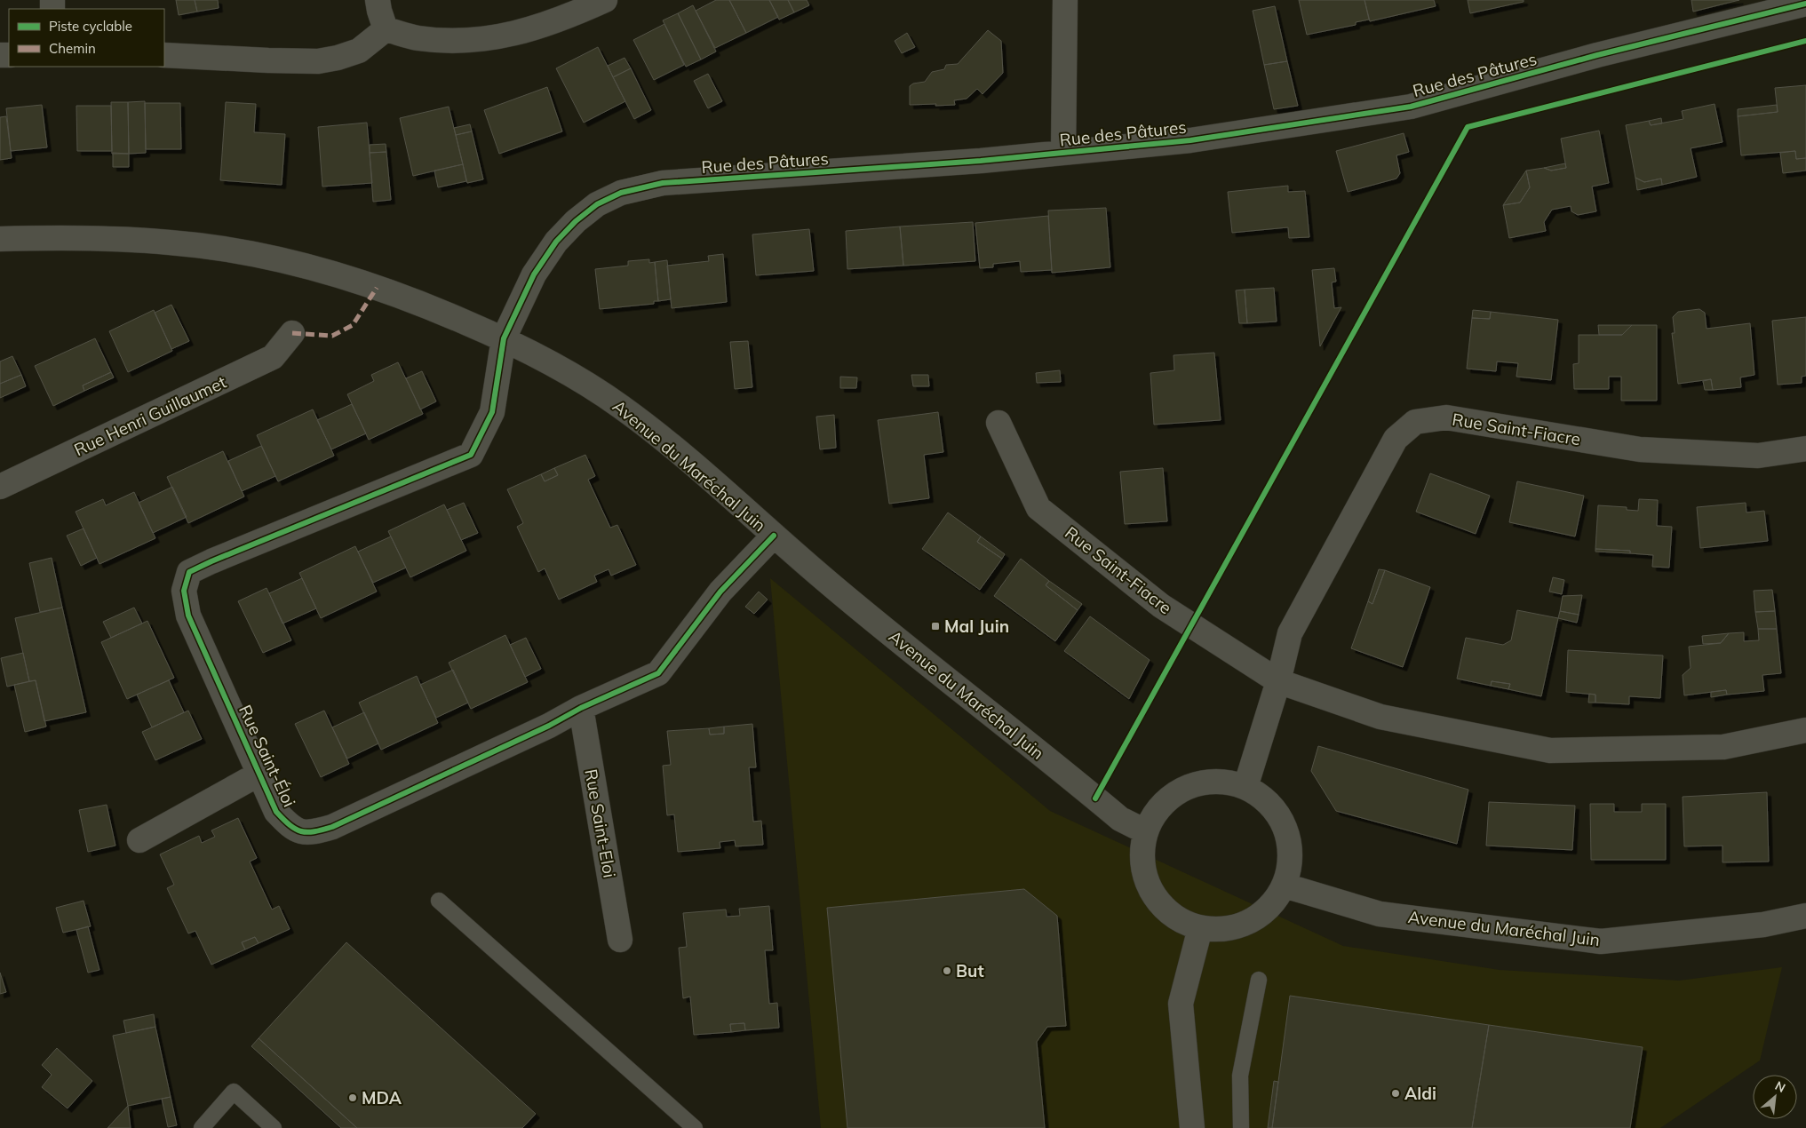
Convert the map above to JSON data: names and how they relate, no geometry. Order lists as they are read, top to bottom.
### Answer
{
  "streets": {
    "street": [
      "Rue des Pâtures",
      "Rue Henri Guillaumet",
      "Rue Saint-Fiacre",
      "Avenue du Maréchal Juin",
      "Rue Saint-Éloi",
      "Rue Saint-Eloi"
    ]
  },
  "crossings": [
    ["Rue des Pâtures", "Avenue du Maréchal Juin"],
    ["Rue des Pâtures", "Rue Saint-Éloi"],
    ["Rue Saint-Fiacre", "Avenue du Maréchal Juin"],
    ["Avenue du Maréchal Juin", "Rue Saint-Éloi"],
    ["Rue Saint-Éloi", "Rue Saint-Eloi"]
  ],
  "places": {
    "transit": ["Mal Juin"],
    "other": ["But", "Aldi", "MDA"]
  },
  "legend": ["Piste cyclable", "Chemin"],
  "north": "top right"
}
